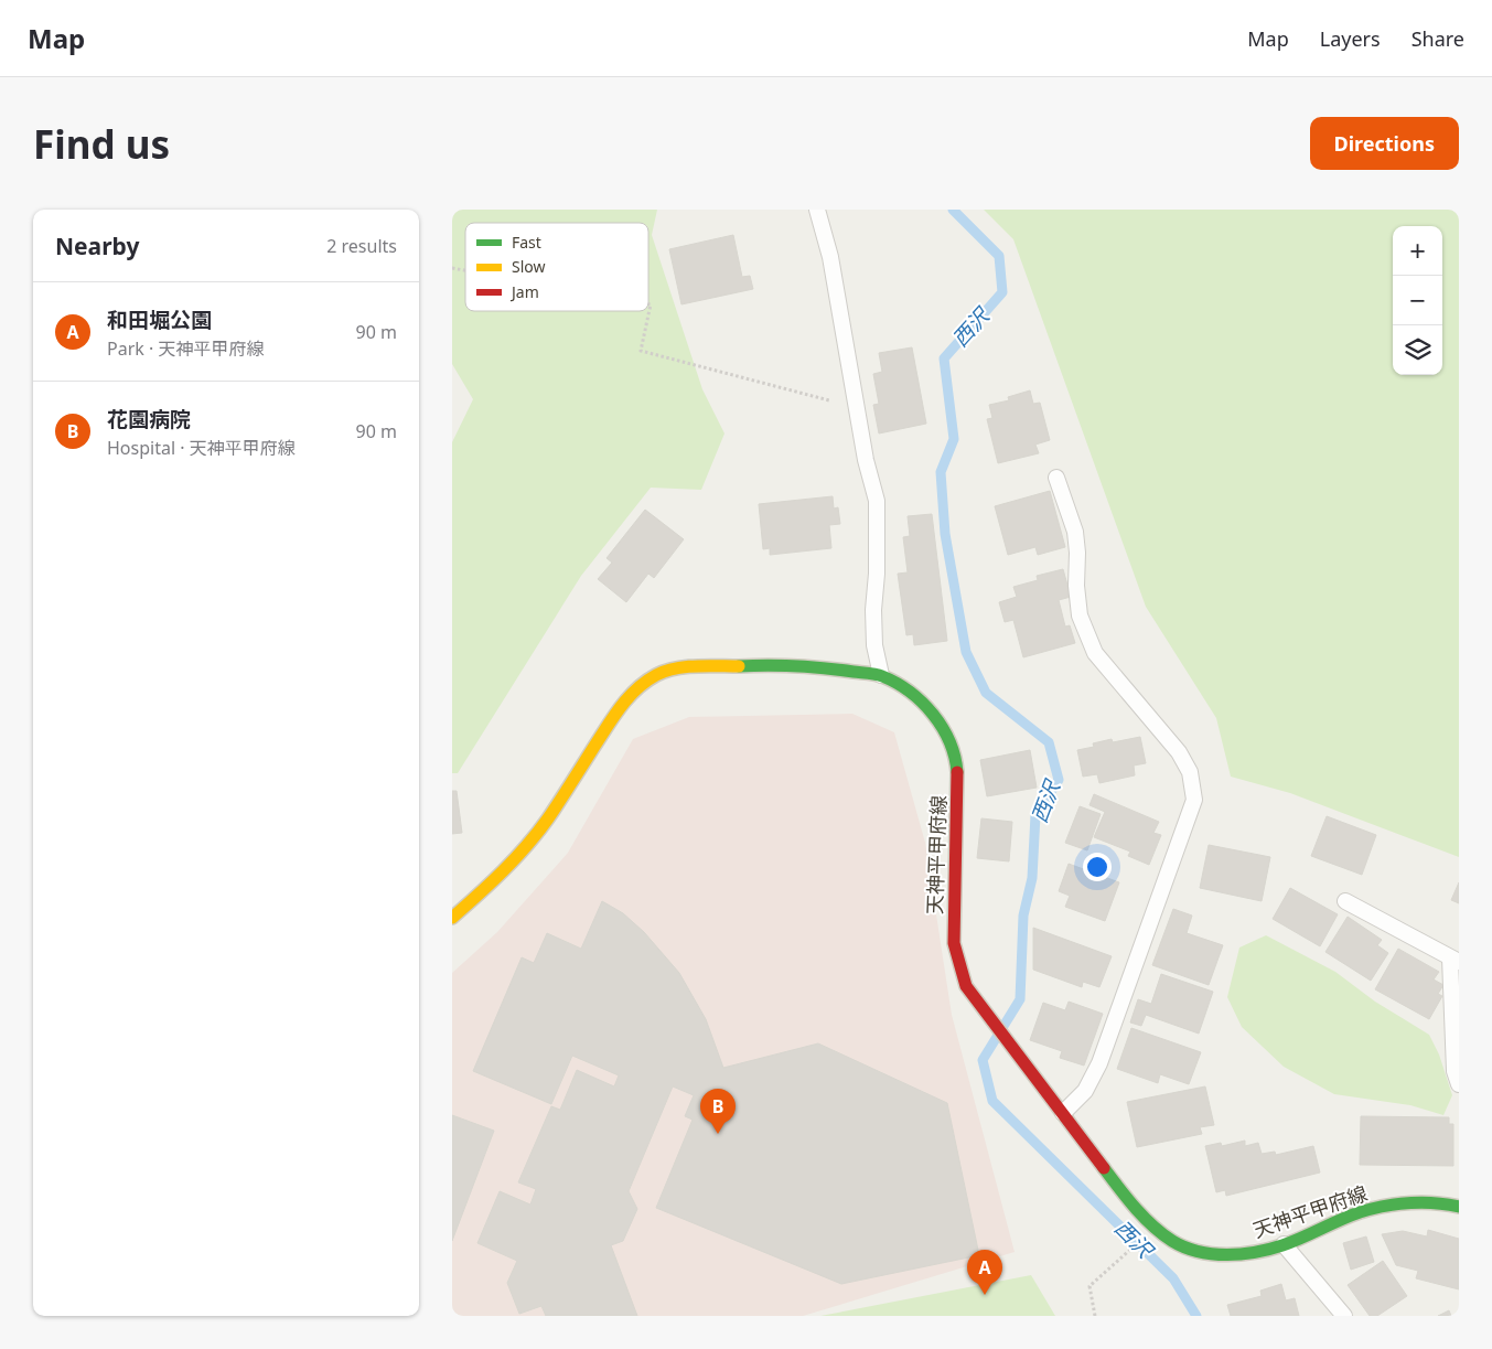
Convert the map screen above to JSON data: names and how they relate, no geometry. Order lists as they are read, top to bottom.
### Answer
{
  "streets": {
    "main road": ["天神平甲府線"]
  },
  "water": ["西沢"],
  "legend": ["Fast", "Slow", "Jam"],
  "page": {
    "header": "Map",
    "nav": ["Map", "Layers", "Share"],
    "buttons": "Directions",
    "title": "Find us",
    "heading": ["Nearby", "2 results"],
    "map_buttons": ["+", "−"],
    "list": [
      {
        "mark": "A",
        "name": "和田堀公園",
        "note": "Park · 天神平甲府線",
        "value": "90 m"
      },
      {
        "mark": "B",
        "name": "花園病院",
        "note": "Hospital · 天神平甲府線",
        "value": "90 m"
      }
    ],
    "pins": ["B", "A"]
  }
}
